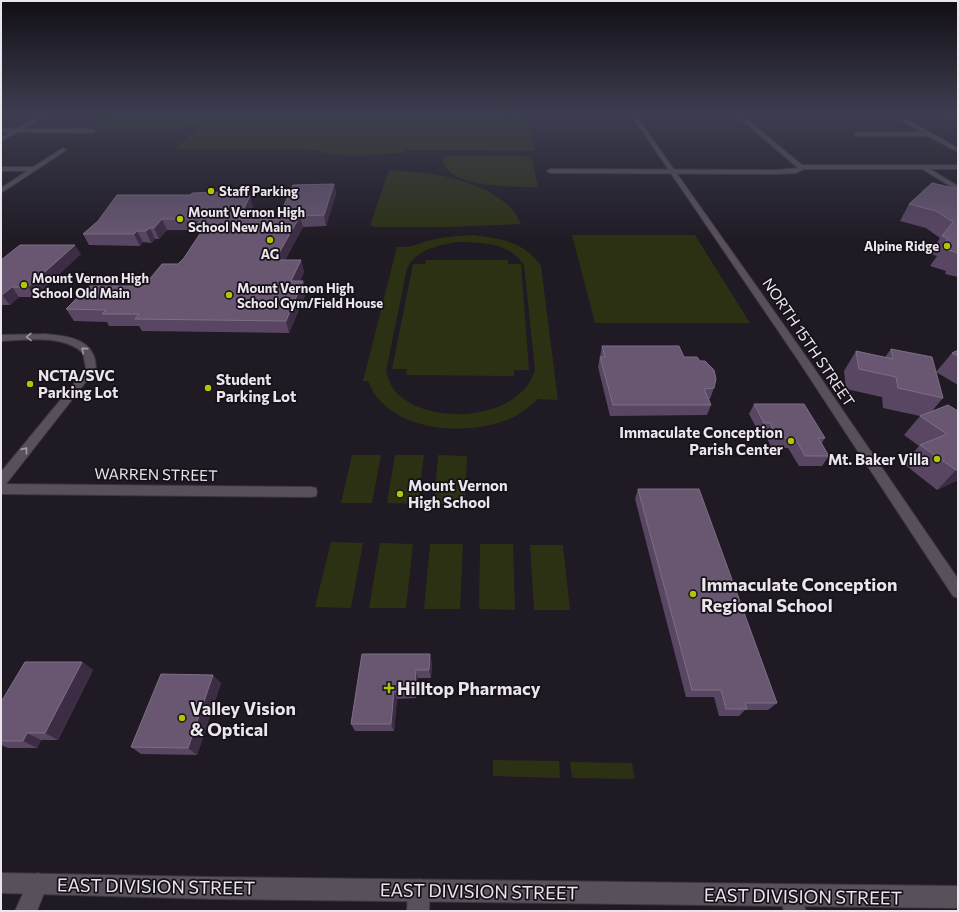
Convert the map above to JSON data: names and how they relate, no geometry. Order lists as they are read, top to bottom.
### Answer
{
  "streets": {
    "street": ["NORTH 15TH STREET", "WARREN STREET", "EAST DIVISION STREET"]
  },
  "places": {
    "other": [
      "Staff Parking",
      "Mount Vernon High School New Main",
      "AG",
      "Alpine Ridge",
      "Mount Vernon High School Old Main",
      "Mount Vernon High School Gym/Field House",
      "NCTA/SVC Parking Lot",
      "Student Parking Lot",
      "Immaculate Conception Parish Center",
      "Mt. Baker Villa",
      "Mount Vernon High School",
      "Immaculate Conception Regional School",
      "Valley Vision & Optical"
    ],
    "health": ["Hilltop Pharmacy"]
  }
}
